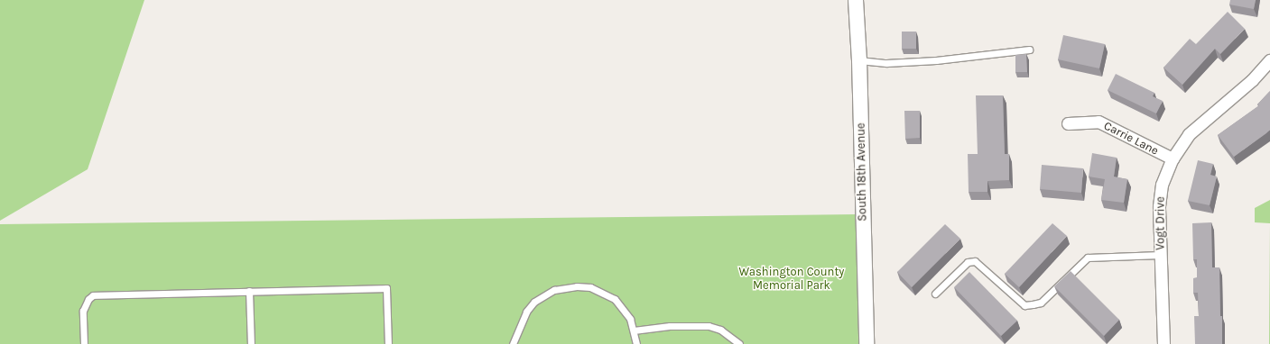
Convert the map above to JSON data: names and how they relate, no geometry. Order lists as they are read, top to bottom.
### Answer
{
  "streets": {
    "street": ["Carrie Lane", "South 18th Avenue", "Vogt Drive"]
  },
  "crossings": [
    ["Carrie Lane", "Vogt Drive"]
  ],
  "parks": ["Washington County Memorial Park"]
}
